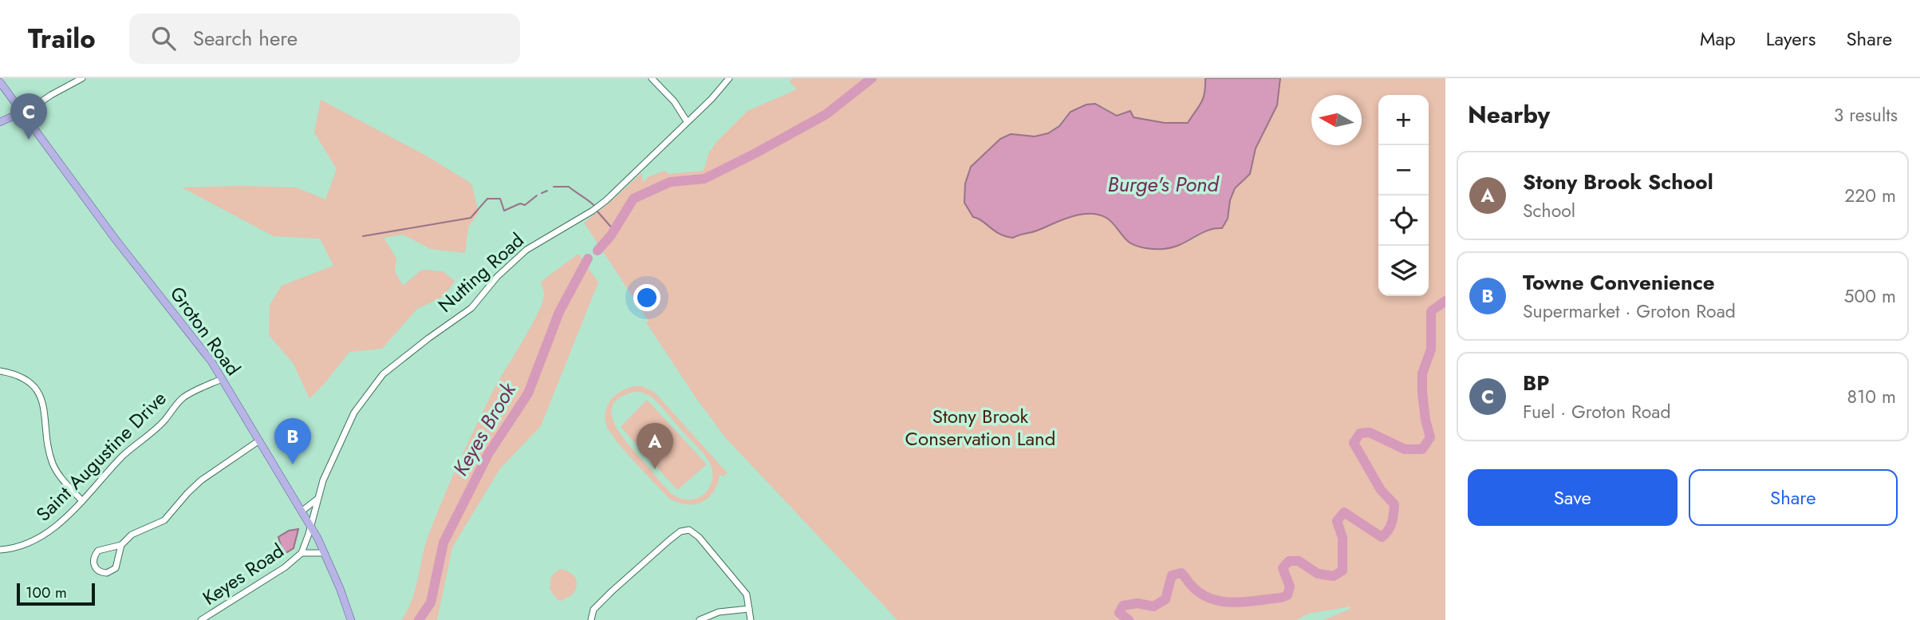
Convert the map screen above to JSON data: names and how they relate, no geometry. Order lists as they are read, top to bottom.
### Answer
{
  "streets": {
    "main road": ["Groton Road"],
    "street": ["Nutting Road", "Saint Augustine Drive", "Keyes Road"]
  },
  "crossings": [
    ["Nutting Road", "Groton Road"],
    ["Nutting Road", "Keyes Road"],
    ["Groton Road", "Saint Augustine Drive"],
    ["Groton Road", "Keyes Road"]
  ],
  "water": ["Burge's Pond", "Keyes Brook"],
  "parks": ["Stony Brook Conservation Land"],
  "scale_bar": "100 m",
  "north": "left",
  "page": {
    "header": "Trailo",
    "search": "Search here",
    "nav": ["Map", "Layers", "Share"],
    "heading": ["Nearby", "3 results"],
    "pins": ["C", "B", "A"],
    "map_buttons": ["+", "−"],
    "list": [
      {
        "mark": "A",
        "name": "Stony Brook School",
        "note": "School",
        "value": "220 m"
      },
      {
        "mark": "B",
        "name": "Towne Convenience",
        "note": "Supermarket · Groton Road",
        "value": "500 m"
      },
      {
        "mark": "C",
        "name": "BP",
        "note": "Fuel · Groton Road",
        "value": "810 m"
      }
    ],
    "buttons": ["Save", "Share"],
    "scale": "100 m"
  }
}
